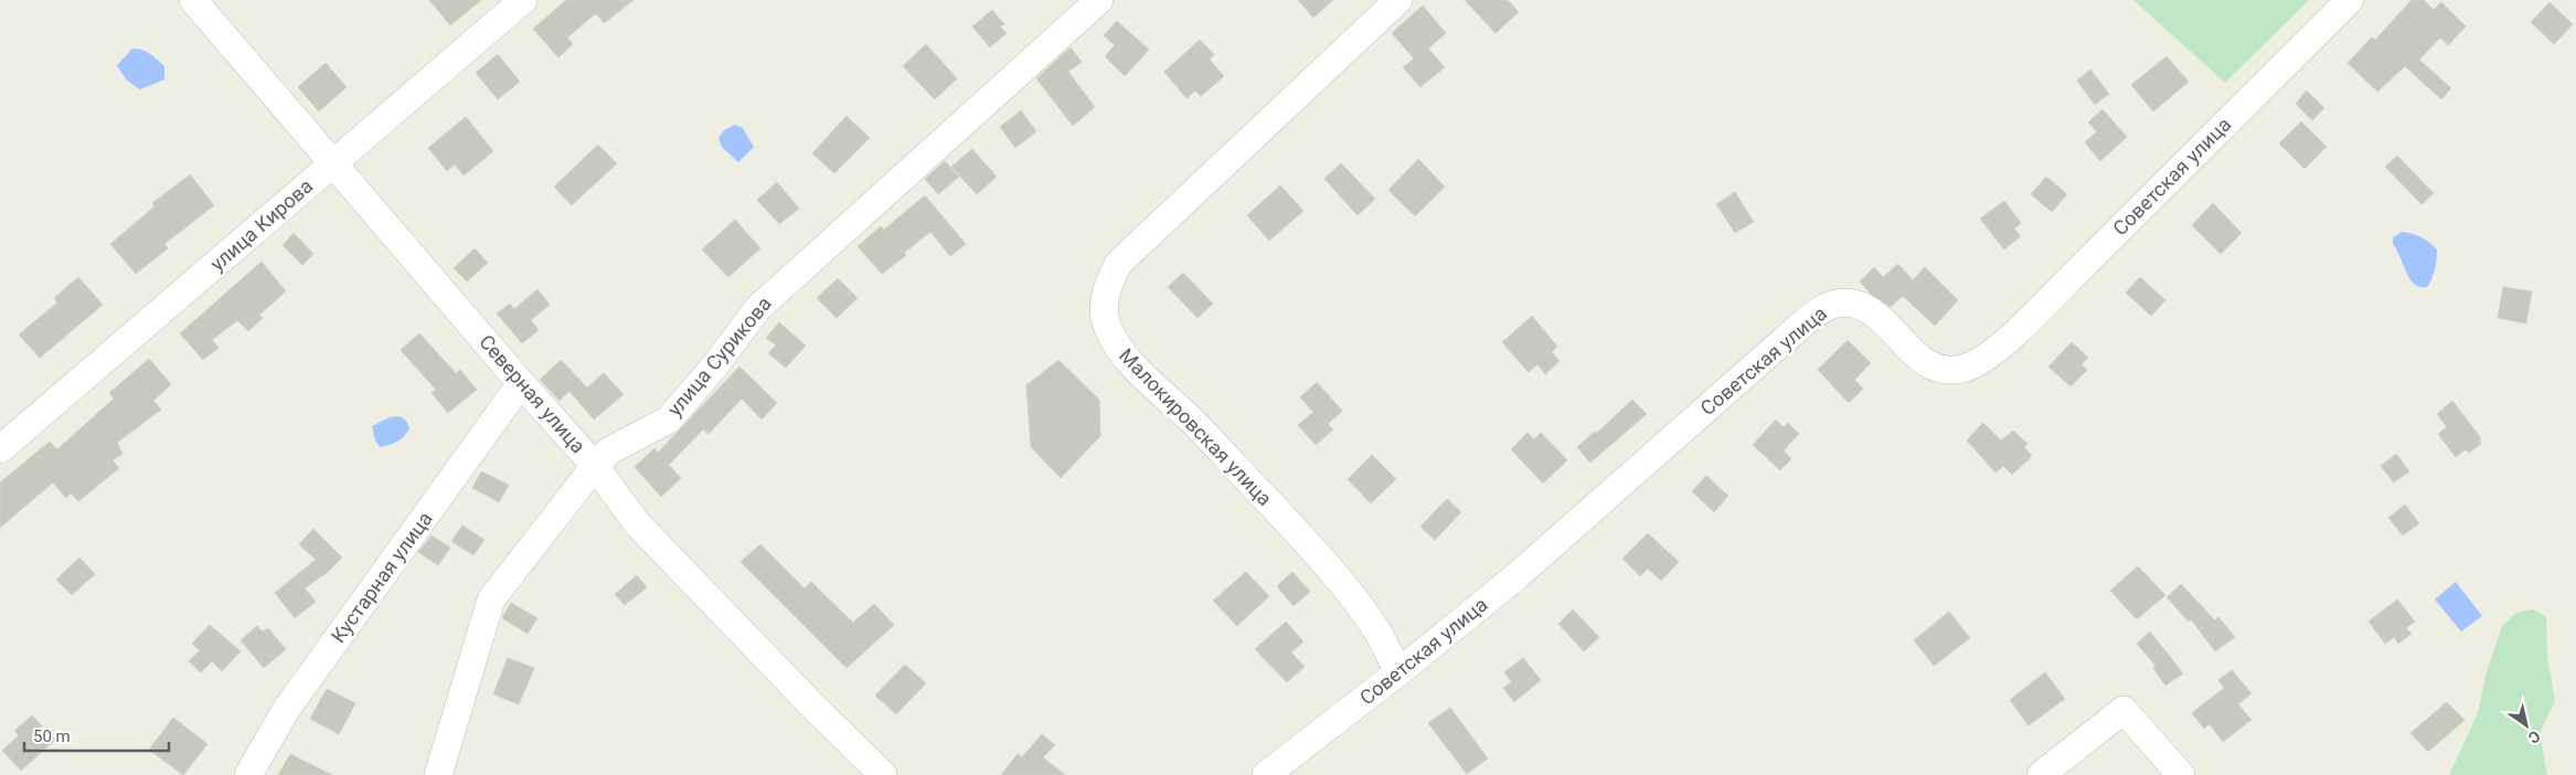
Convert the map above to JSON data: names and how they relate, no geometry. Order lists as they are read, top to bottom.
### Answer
{
  "streets": {
    "street": [
      "Советская улица",
      "улица Кирова",
      "улица Сурикова",
      "Северная улица",
      "Малокировская улица",
      "Кустарная улица"
    ]
  },
  "crossings": [
    ["Советская улица", "Малокировская улица"],
    ["улица Кирова", "Северная улица"],
    ["улица Сурикова", "Северная улица"],
    ["Северная улица", "Кустарная улица"]
  ],
  "scale_bar": "50 m",
  "north": "bottom right"
}
